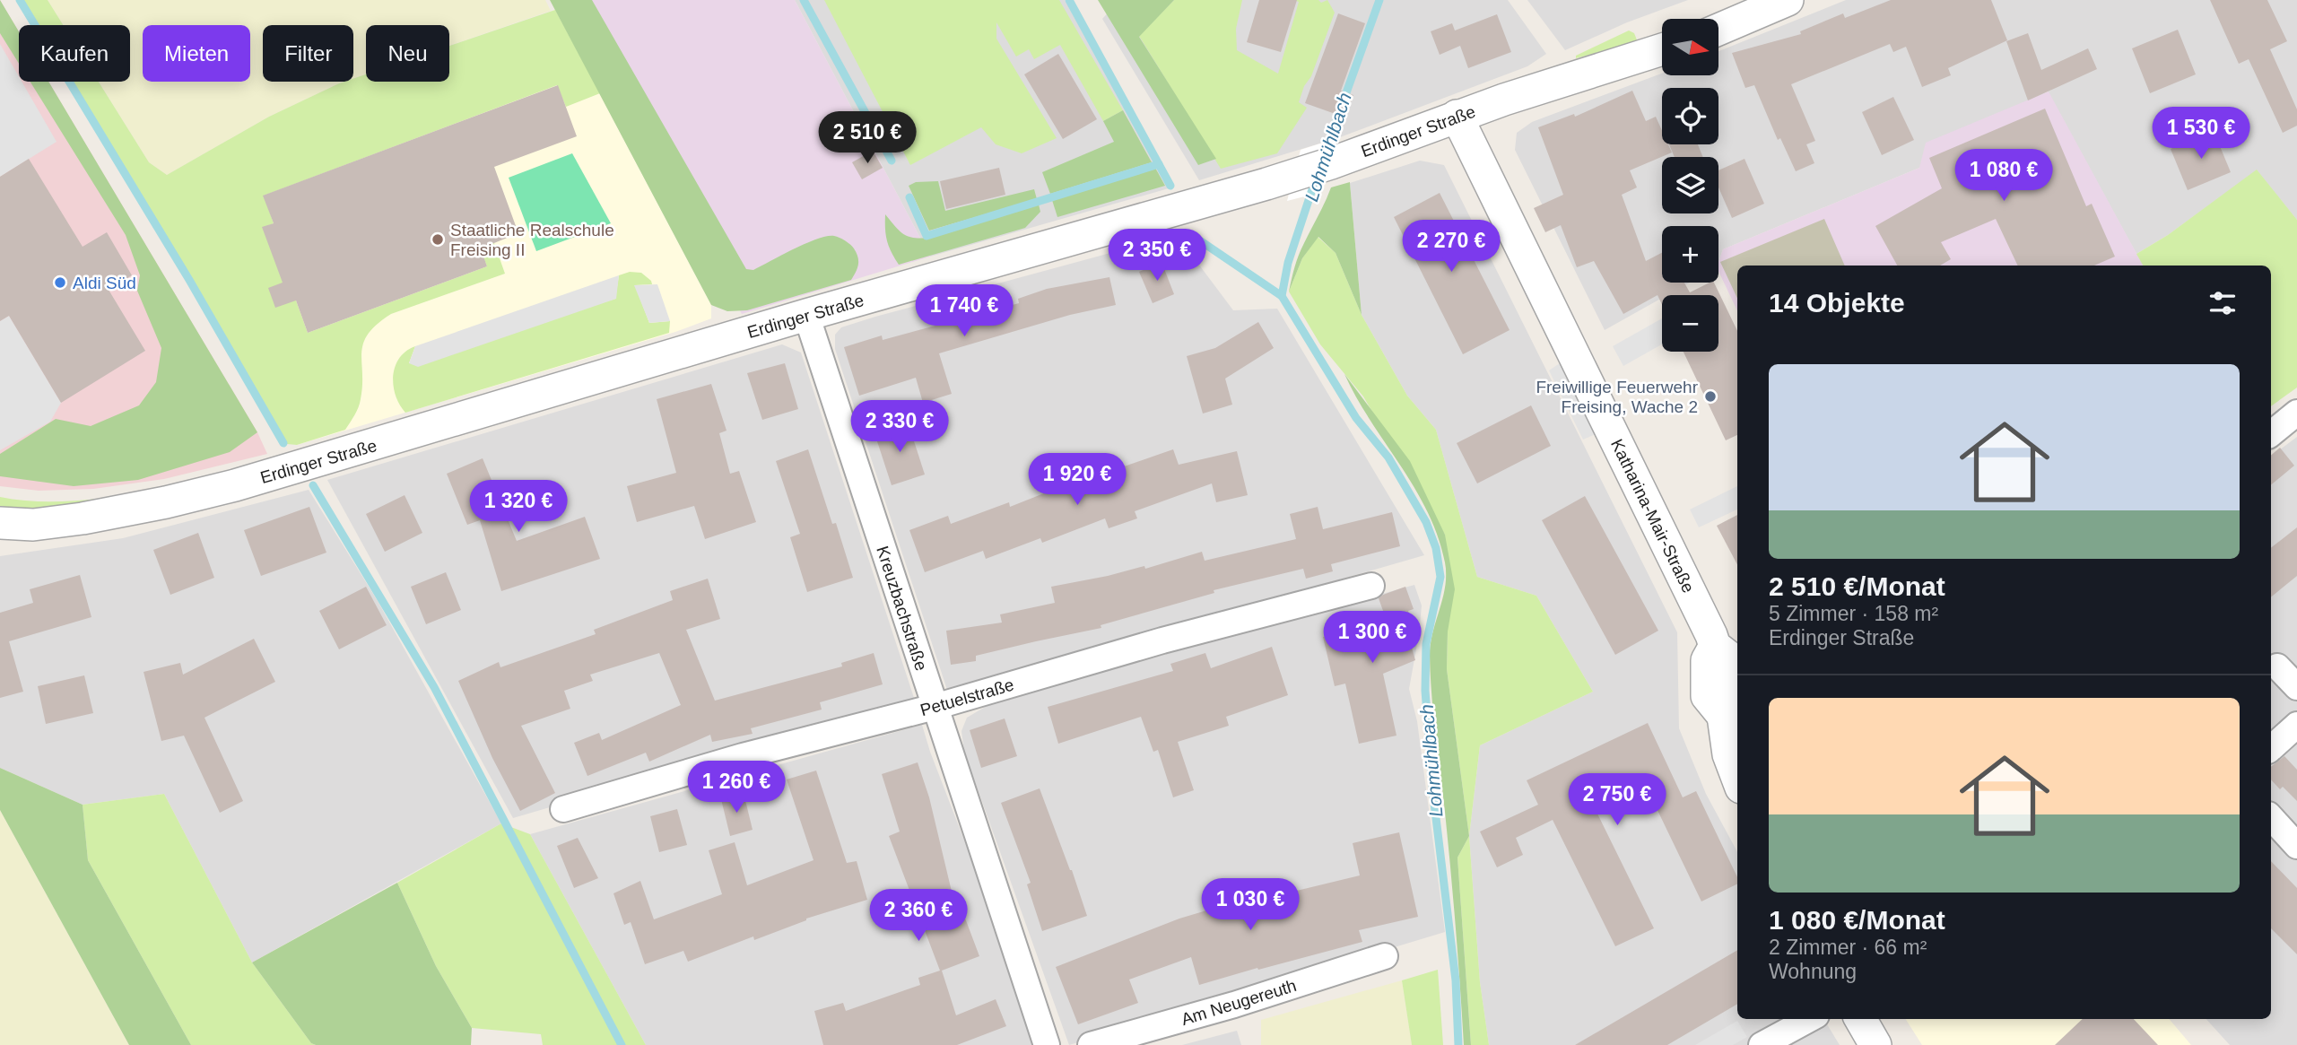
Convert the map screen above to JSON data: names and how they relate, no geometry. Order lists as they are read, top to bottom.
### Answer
{
  "streets": {
    "street": [
      "Erdinger Straße",
      "Katharina-Mair-Straße",
      "Kreuzbachstraße",
      "Petuelstraße",
      "Am Neugereuth"
    ]
  },
  "crossings": [
    ["Erdinger Straße", "Katharina-Mair-Straße"],
    ["Erdinger Straße", "Kreuzbachstraße"],
    ["Kreuzbachstraße", "Petuelstraße"]
  ],
  "water": ["Lohmühlbach"],
  "places": ["Staatliche Realschule Freising II", "Aldi Süd", "Freiwillige Feuerwehr Freising, Wache 2"],
  "north": "right",
  "page": {
    "map_buttons": ["+", "−"],
    "chip": [
      "Kaufen",
      "Mieten",
      "Filter",
      "Neu"
    ],
    "price": [
      "1 530 €",
      "2 510 €",
      "1 080 €",
      "2 270 €",
      "2 350 €",
      "1 740 €",
      "2 330 €",
      "1 920 €",
      "1 320 €",
      "1 300 €",
      "1 260 €",
      "2 750 €",
      "1 030 €",
      "2 360 €"
    ],
    "heading": "14 Objekte",
    "list": [
      {
        "name": "2 510 €/Monat",
        "note": "5 Zimmer · 158 m² · Erdinger Straße"
      },
      {
        "name": "1 080 €/Monat",
        "note": "2 Zimmer · 66 m² · Wohnung"
      }
    ]
  }
}
